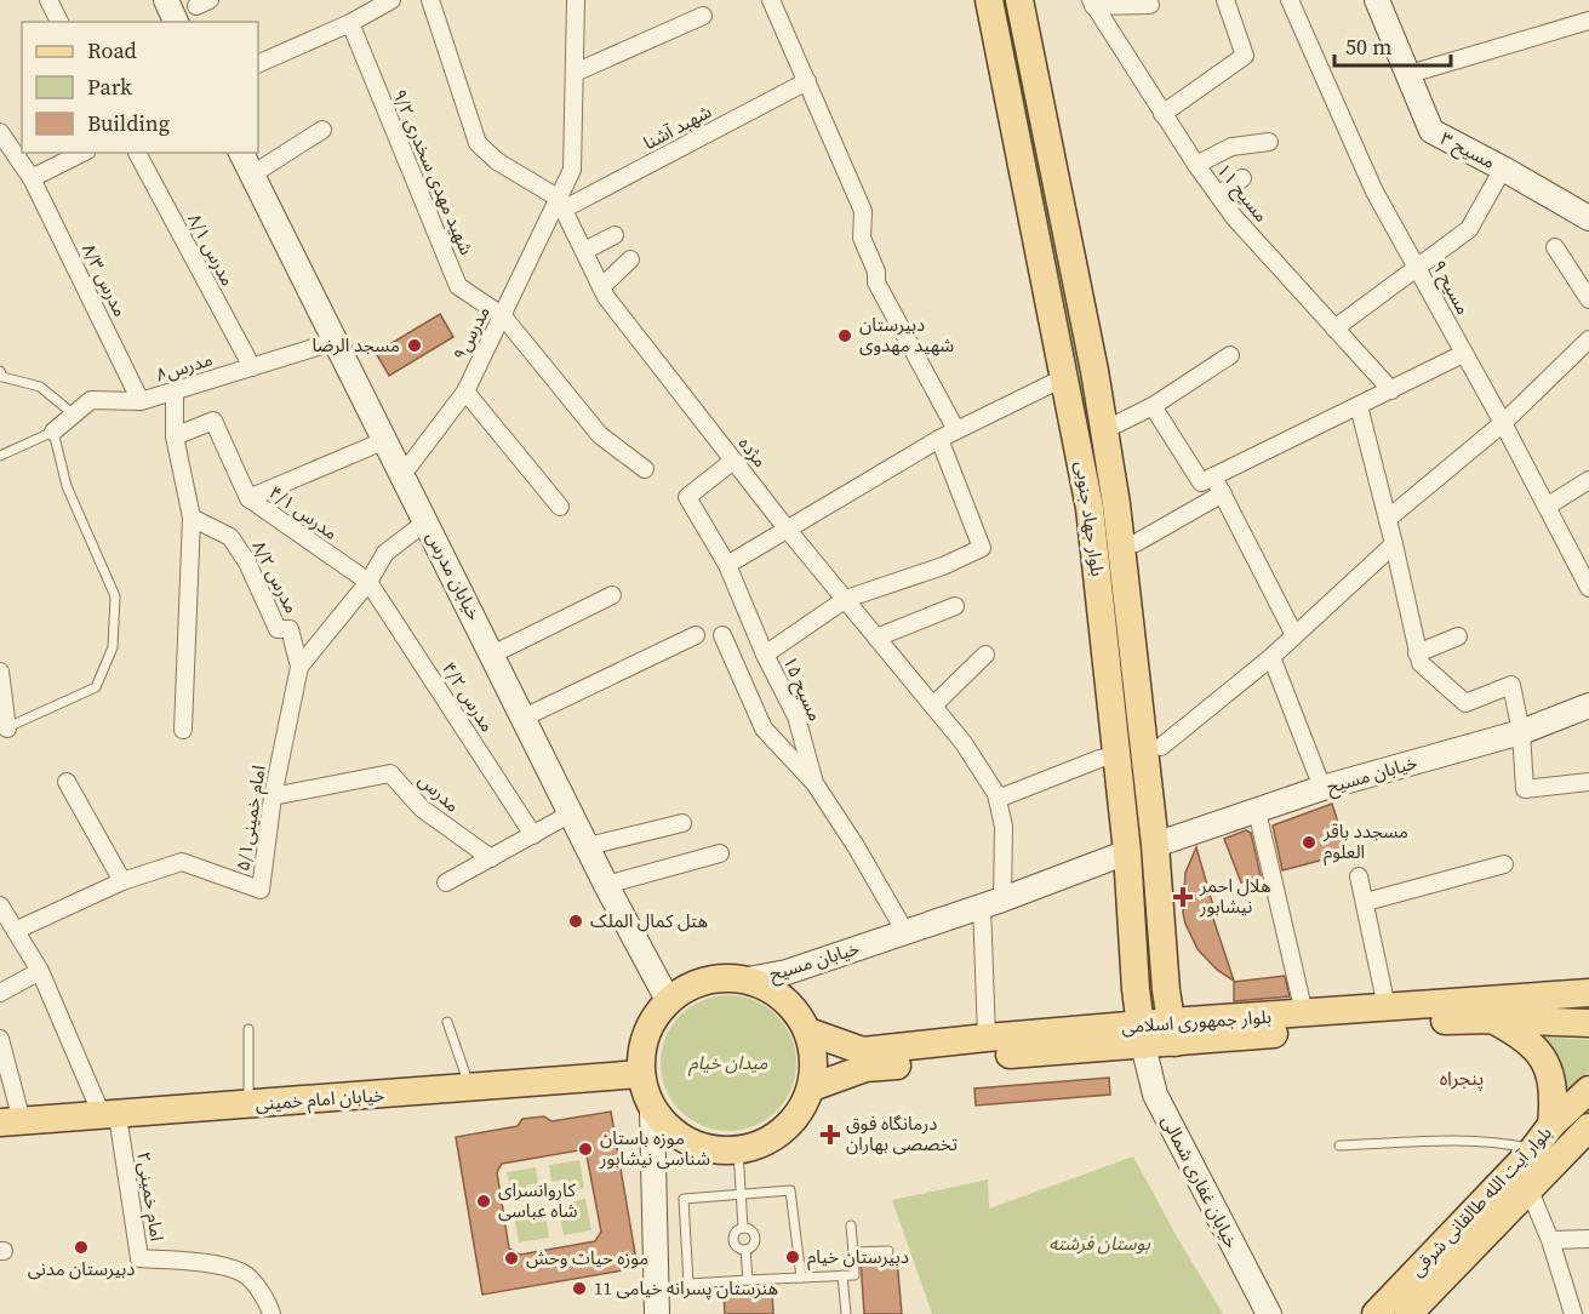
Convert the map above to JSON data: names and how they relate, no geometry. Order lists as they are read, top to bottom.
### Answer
{
  "streets": {
    "main road": [
      "بلوار جهاد جنوبی",
      "بلوار جمهوری اسلامی",
      "خیابان امام خمینی",
      "بلوار آیت الله طالقانی شرقی"
    ],
    "street": [
      "شهبد آشنا",
      "مسیح ۳",
      "شهید مهدی سخدری ۹/۲",
      "مسیح ۱۱",
      "مدرس ۸/۱",
      "مدرس ۸/۳",
      "مسیح ۹",
      "مدرس۹",
      "مدرس۸",
      "مژده",
      "مدرس ۴/۱",
      "خیابان مدرس",
      "مدرس ۸/۲",
      "مسیح ۱۵",
      "مدرس ۴/۲",
      "خیابان مسیح",
      "مدرس",
      "امام خمینی۵/۱",
      "خیابان غفاری شمالی",
      "امام خمینی۲"
    ]
  },
  "crossings": [
    ["شهبد آشنا", "مدرس۹"],
    ["شهبد آشنا", "مژده"],
    ["شهید مهدی سخدری ۹/۲", "مدرس۹"],
    ["مدرس ۸/۱", "مدرس۸"],
    ["مدرس ۸/۳", "مدرس۸"],
    ["مدرس۹", "مژده"],
    ["مدرس۹", "خیابان مدرس"],
    ["مدرس۸", "خیابان مدرس"],
    ["مژده", "مسیح ۱۵"],
    ["مژده", "خیابان مسیح"],
    ["مژده", "بلوار جمهوری اسلامی"],
    ["مدرس ۴/۱", "مدرس ۴/۲"],
    ["بلوار جهاد جنوبی", "خیابان مسیح"],
    ["بلوار جهاد جنوبی", "بلوار جمهوری اسلامی"],
    ["بلوار جهاد جنوبی", "خیابان غفاری شمالی"],
    ["خیابان مدرس", "خیابان مسیح"],
    ["خیابان مدرس", "بلوار جمهوری اسلامی"],
    ["خیابان مدرس", "خیابان امام خمینی"],
    ["مدرس ۸/۲", "امام خمینی۵/۱"],
    ["مسیح ۱۵", "خیابان مسیح"],
    ["خیابان مسیح", "بلوار جمهوری اسلامی"],
    ["خیابان مسیح", "خیابان امام خمینی"],
    ["مدرس", "امام خمینی۵/۱"],
    ["بلوار جمهوری اسلامی", "خیابان امام خمینی"],
    ["بلوار جمهوری اسلامی", "خیابان غفاری شمالی"],
    ["خیابان امام خمینی", "امام خمینی۲"]
  ],
  "districts": ["پنجراه"],
  "parks": ["میدان خیام", "بوستان فرشته"],
  "places": {
    "other": [
      "دبیرستان شهید مهدوی",
      "مسجد الرضا",
      "مسجدد باقر العلوم",
      "هتل کمال الملک",
      "موزه باستان شناسی نیشابور",
      "کاروانسرای شاه عباسی",
      "دبیرستان مدنی",
      "دبیرستان خیام",
      "موزه حیات وحش",
      "هنرستان پسرانه خیامی 11"
    ],
    "health": ["هلال احمر نیشابور", "درمانگاه فوق تخصصی بهاران"]
  },
  "legend": ["Road", "Park", "Building"],
  "scale_bar": "50 m"
}
